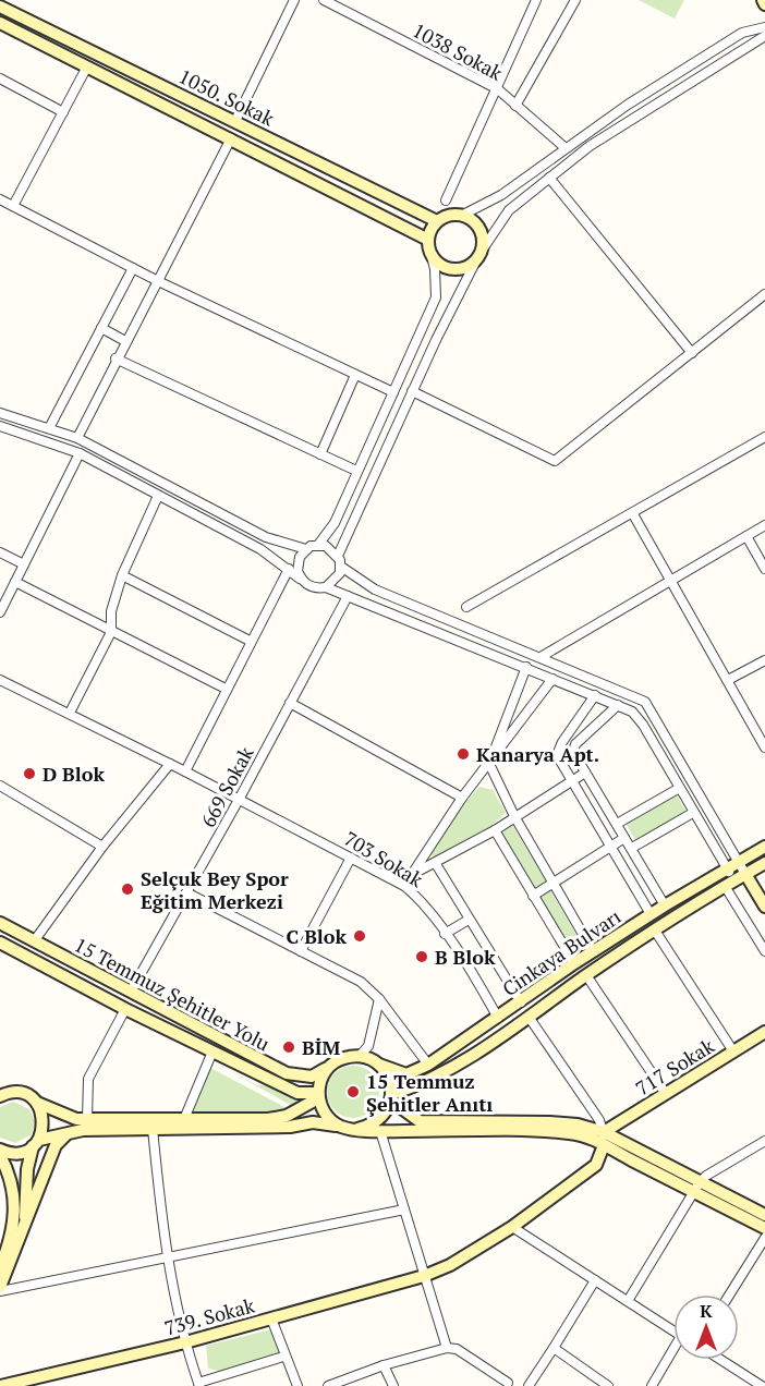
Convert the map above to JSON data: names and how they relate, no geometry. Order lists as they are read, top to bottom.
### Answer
{
  "streets": {
    "main road": [
      "1050. Sokak",
      "Cinkaya Bulvarı",
      "15 Temmuz Şehitler Yolu",
      "717 Sokak",
      "739. Sokak"
    ],
    "street": ["1038 Sokak", "669 Sokak", "703 Sokak"]
  },
  "crossings": [
    ["669 Sokak", "703 Sokak"],
    ["669 Sokak", "15 Temmuz Şehitler Yolu"],
    ["703 Sokak", "Cinkaya Bulvarı"],
    ["Cinkaya Bulvarı", "15 Temmuz Şehitler Yolu"]
  ],
  "places": [
    "Kanarya Apt.",
    "D Blok",
    "Selçuk Bey Spor Eğitim Merkezi",
    "C Blok",
    "B Blok",
    "BİM",
    "15 Temmuz Şehitler Anıtı"
  ],
  "north": "top"
}
